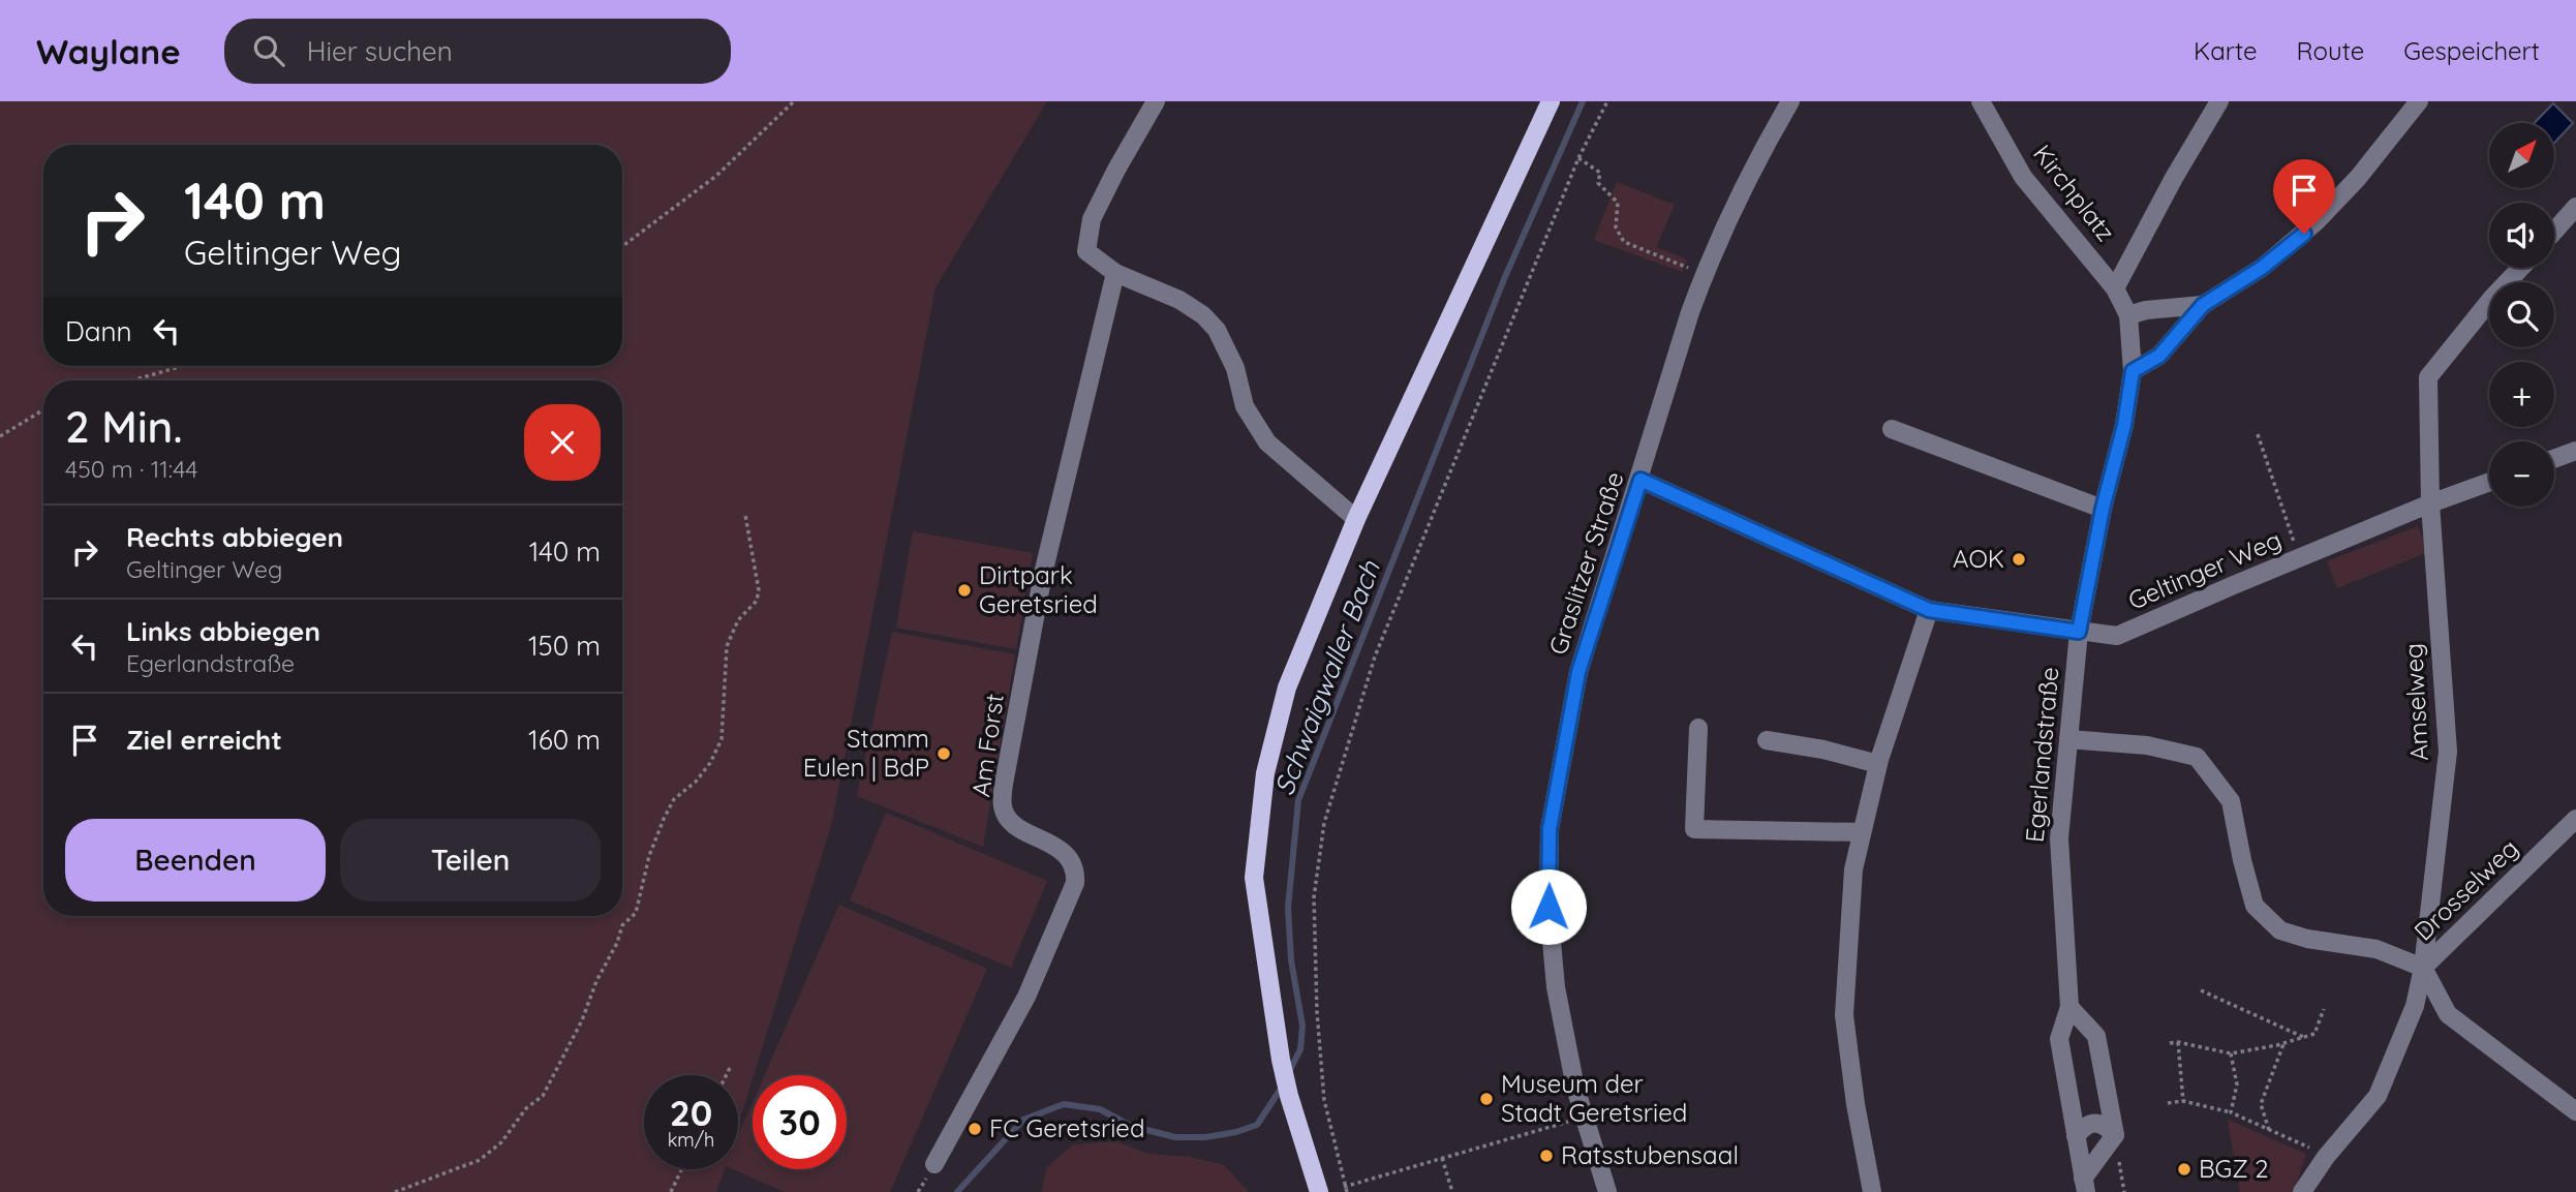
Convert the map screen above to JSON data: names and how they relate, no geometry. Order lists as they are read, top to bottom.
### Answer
{
  "streets": {
    "street": [
      "Kirchplatz",
      "Graslitzer Straße",
      "Geltinger Weg",
      "Amselweg",
      "Am Forst",
      "Egerlandstraße",
      "Drosselweg"
    ]
  },
  "crossings": [
    ["Kirchplatz", "Egerlandstraße"],
    ["Graslitzer Straße", "Geltinger Weg"],
    ["Geltinger Weg", "Amselweg"],
    ["Geltinger Weg", "Egerlandstraße"],
    ["Amselweg", "Drosselweg"],
    ["Egerlandstraße", "Drosselweg"]
  ],
  "water": ["Schwaigwaller Bach"],
  "places": [
    "AOK",
    "Dirtpark Geretsried",
    "Stamm Eulen | BdP",
    "Museum der Stadt Geretsried",
    "FC Geretsried",
    "Ratsstubensaal",
    "BGZ 2"
  ],
  "north": "top right",
  "page": {
    "header": "Waylane",
    "search": "Hier suchen",
    "nav": ["Karte", "Route", "Gespeichert"],
    "map_buttons": ["+", "−"],
    "turn": ["140 m", "Geltinger Weg"],
    "then": "Dann",
    "heading": ["2 Min.", "450 m · 11:44"],
    "list": [
      {
        "name": "Rechts abbiegen",
        "note": "Geltinger Weg",
        "value": "140 m"
      },
      {
        "name": "Links abbiegen",
        "note": "Egerlandstraße",
        "value": "150 m"
      },
      {
        "name": "Ziel erreicht",
        "value": "160 m"
      }
    ],
    "buttons": ["Beenden", "Teilen"],
    "speed": "20 km/h",
    "limit": "30"
  }
}
